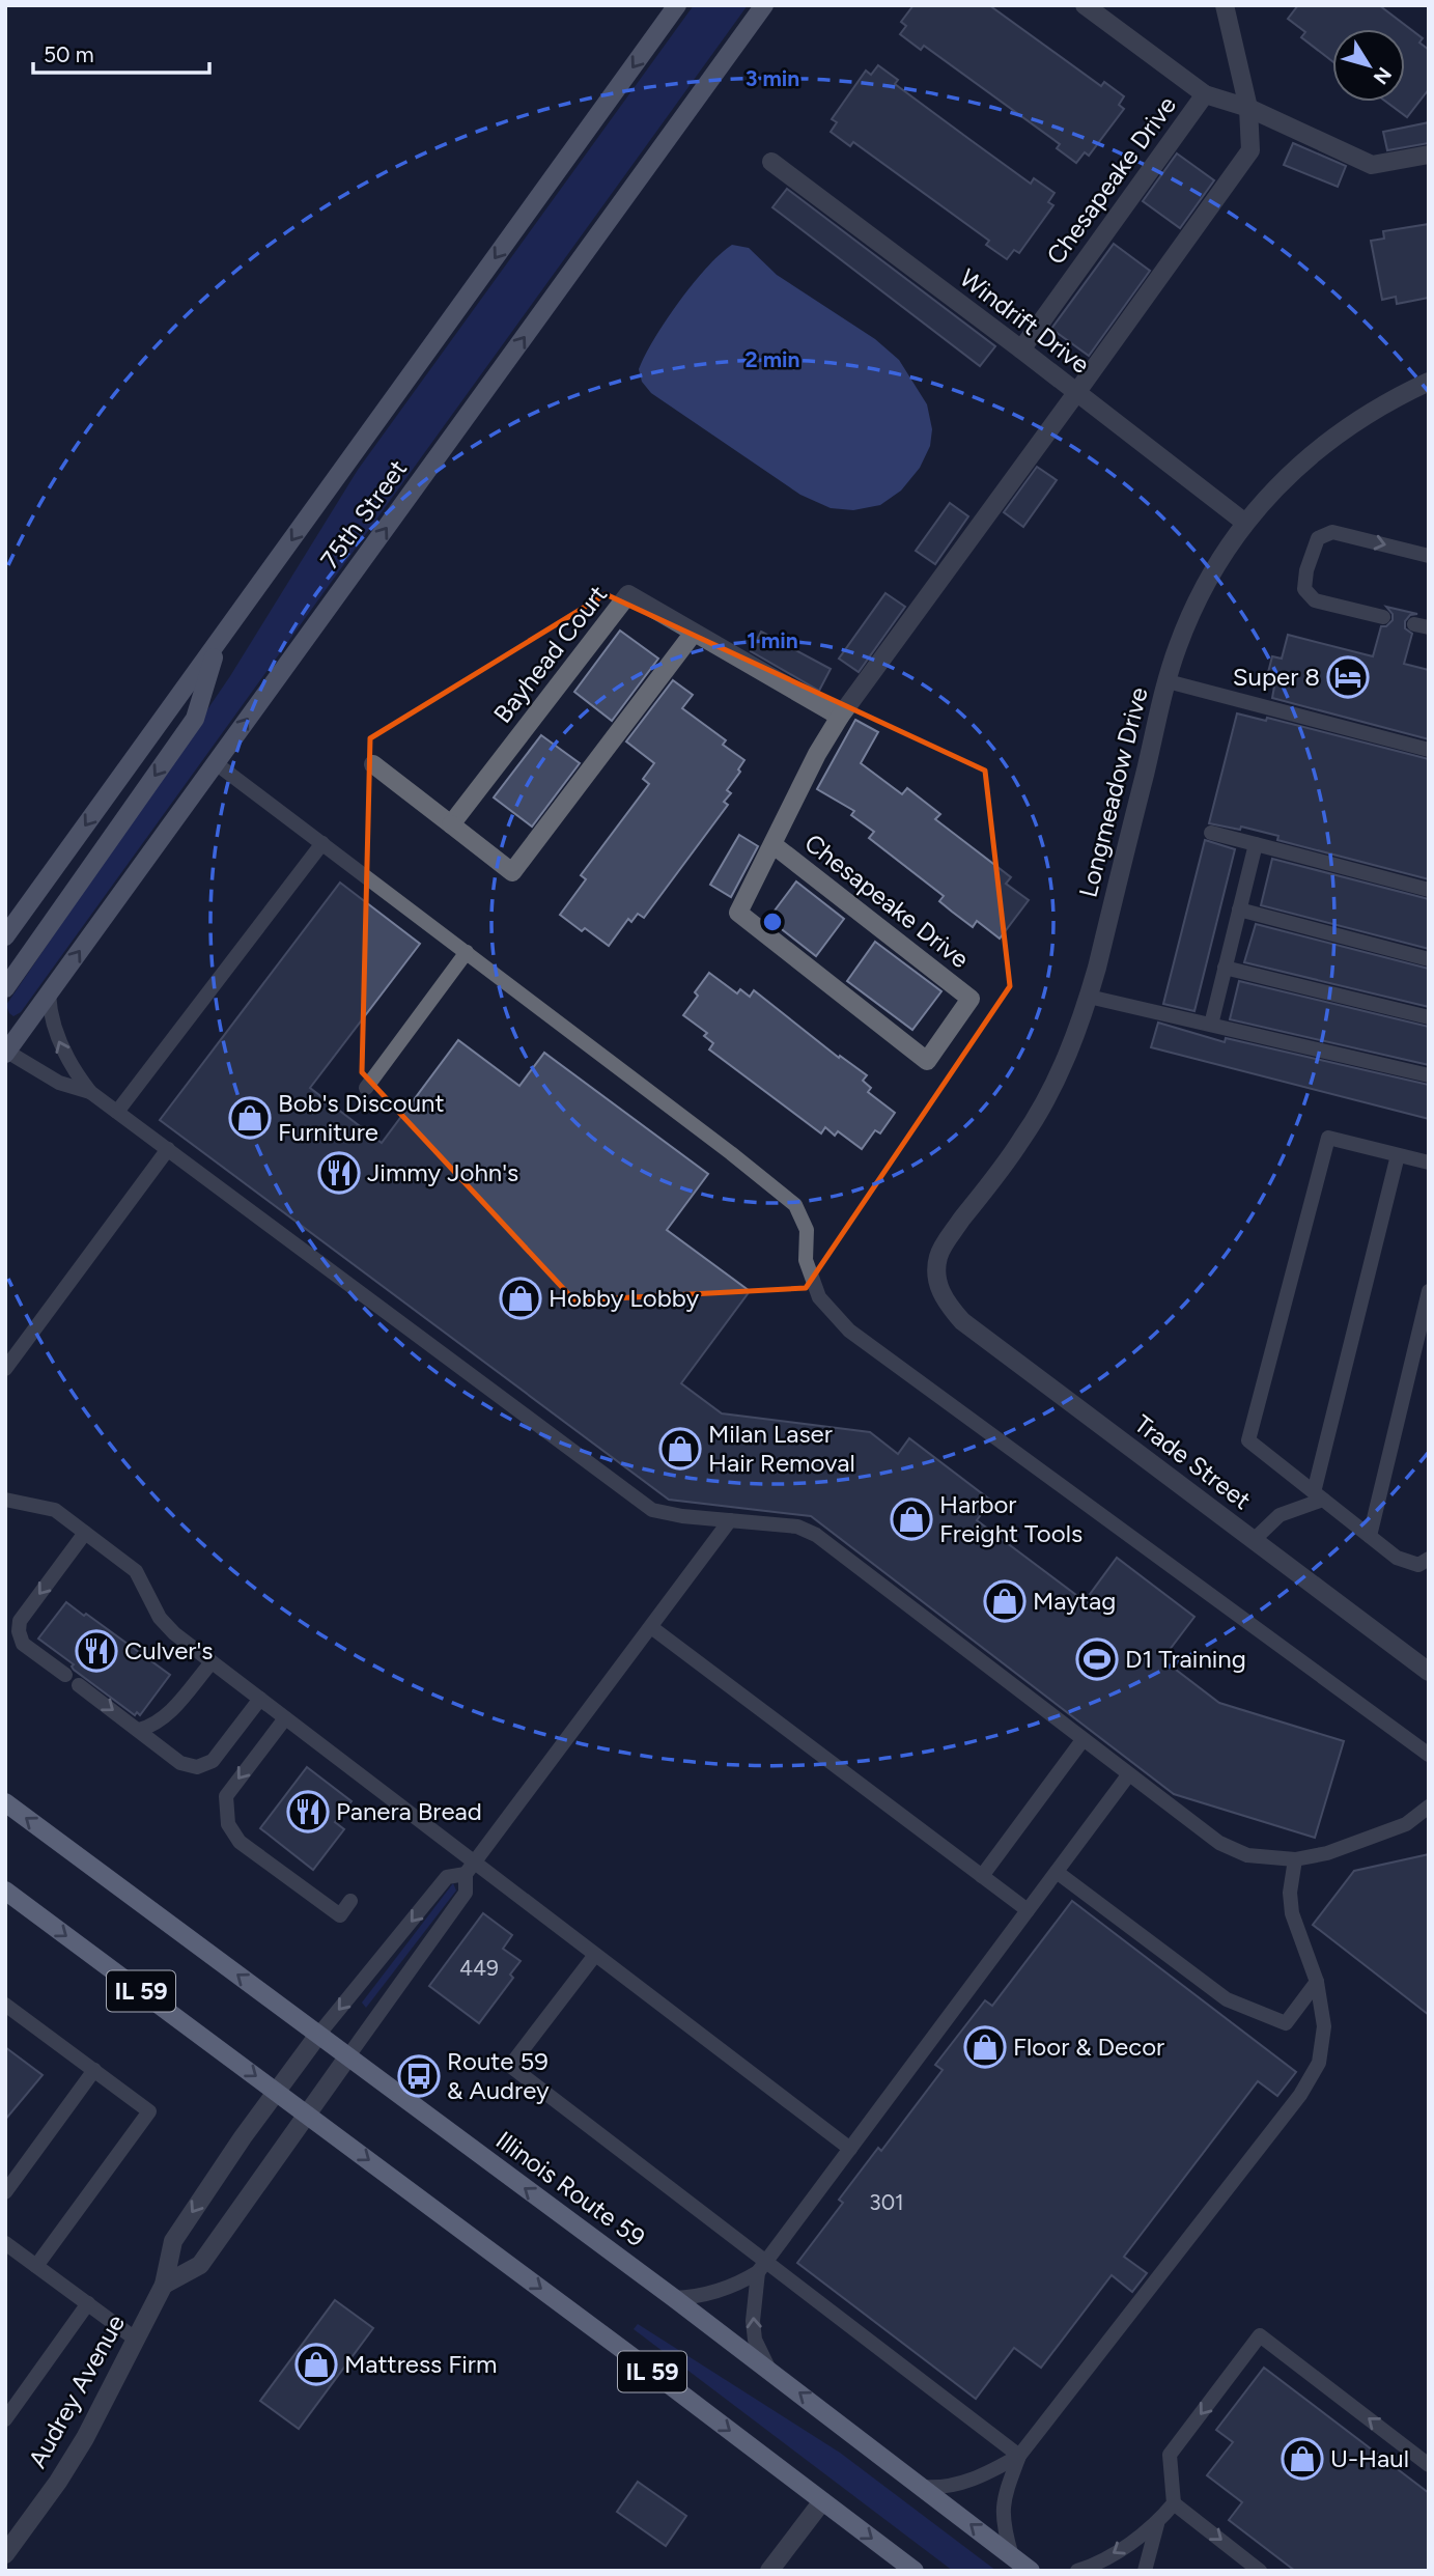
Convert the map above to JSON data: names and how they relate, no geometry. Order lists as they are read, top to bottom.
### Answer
{
  "streets": {
    "main road": ["75th Street", "IL 59", "Illinois Route 59"],
    "street": [
      "Chesapeake Drive",
      "Windrift Drive",
      "Bayhead Court",
      "Longmeadow Drive",
      "Trade Street",
      "Audrey Avenue"
    ]
  },
  "crossings": [
    ["Chesapeake Drive", "Windrift Drive"],
    ["Chesapeake Drive", "Bayhead Court"],
    ["Windrift Drive", "Longmeadow Drive"],
    ["Longmeadow Drive", "Trade Street"],
    ["IL 59", "Audrey Avenue"],
    ["Illinois Route 59", "Audrey Avenue"]
  ],
  "places": {
    "hotel": ["Super 8"],
    "shop": [
      "Bob's Discount Furniture",
      "Hobby Lobby",
      "Milan Laser Hair Removal",
      "Harbor Freight Tools",
      "Maytag",
      "Floor & Decor",
      "Mattress Firm",
      "U-Haul"
    ],
    "restaurant": ["Jimmy John's", "Culver's", "Panera Bread"],
    "sports": ["D1 Training"],
    "bus stop": ["Route 59 & Audrey"]
  },
  "house_numbers": ["449", "301"],
  "scale_bar": "50 m",
  "north": "bottom right",
  "rings": ["3 min", "2 min", "1 min"]
}
